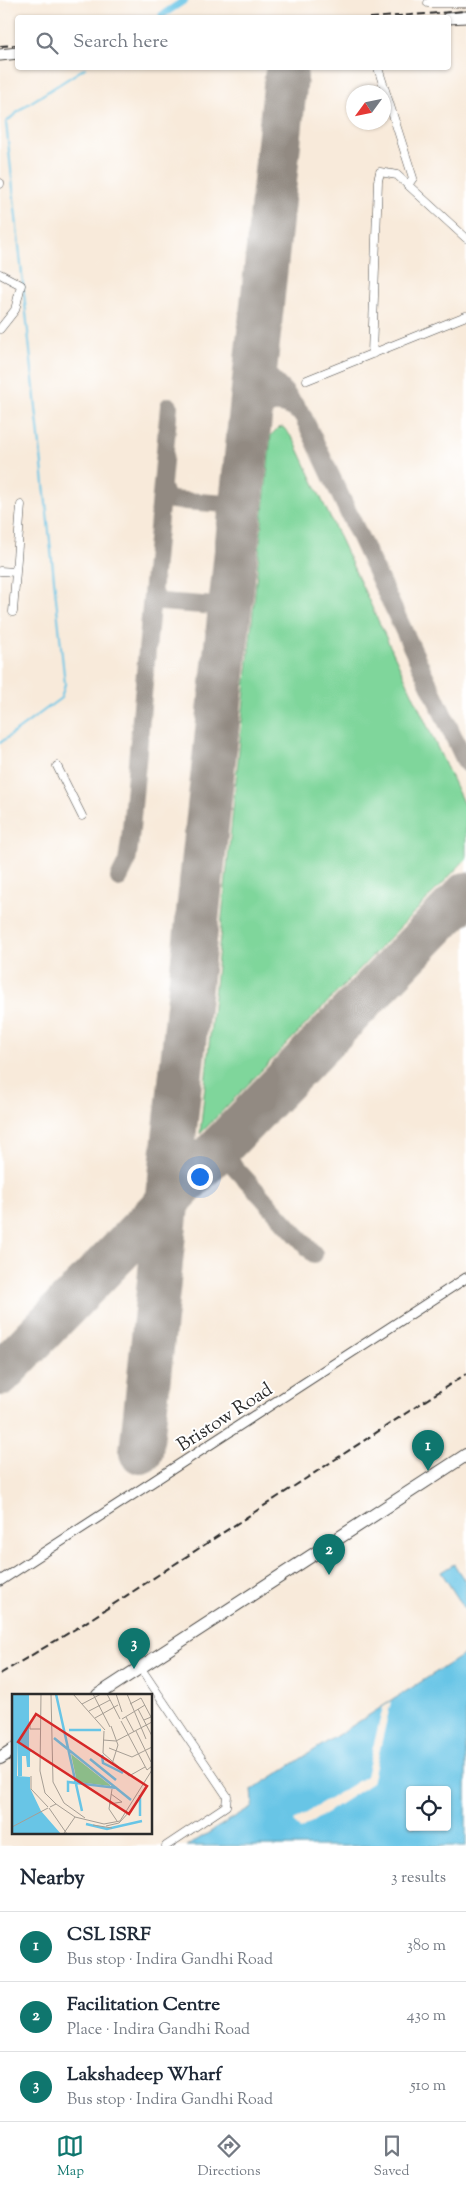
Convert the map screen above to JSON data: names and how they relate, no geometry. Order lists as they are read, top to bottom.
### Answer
{
  "streets": {
    "street": ["Bristow Road"]
  },
  "north": "bottom left",
  "page": {
    "search": "Search here",
    "pins": ["1", "2", "3"],
    "heading": ["Nearby", "3 results"],
    "list": [
      {
        "mark": "1",
        "name": "CSL ISRF",
        "note": "Bus stop · Indira Gandhi Road",
        "value": "380 m"
      },
      {
        "mark": "2",
        "name": "Facilitation Centre",
        "note": "Place · Indira Gandhi Road",
        "value": "430 m"
      },
      {
        "mark": "3",
        "name": "Lakshadeep Wharf",
        "note": "Bus stop · Indira Gandhi Road",
        "value": "510 m"
      }
    ],
    "nav": ["Map", "Directions", "Saved"]
  }
}
